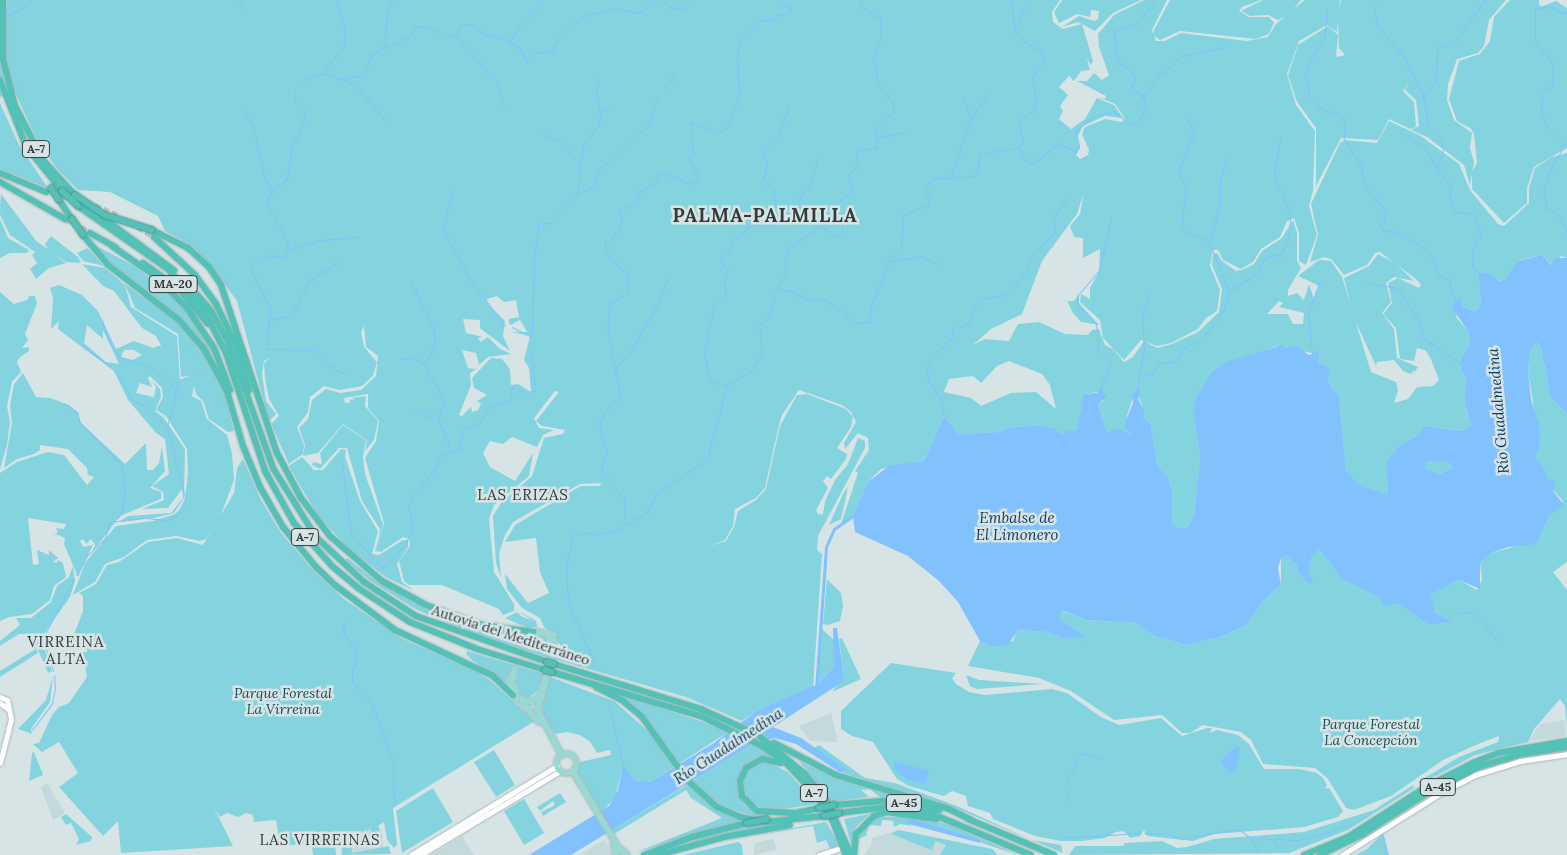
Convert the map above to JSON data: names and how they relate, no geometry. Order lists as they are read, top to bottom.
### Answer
{
  "streets": {
    "highway": [
      "A-7",
      "MA-20",
      "Autovía del Mediterráneo",
      "A-45"
    ]
  },
  "crossings": [
    ["MA-20", "Autovía del Mediterráneo"]
  ],
  "districts": [
    "PALMA-PALMILLA",
    "LAS ERIZAS",
    "VIRREINA ALTA",
    "LAS VIRREINAS"
  ],
  "water": ["Río Guadalmedina", "Embalse de El Limonero"],
  "parks": ["Parque Forestal La Virreina", "Parque Forestal La Concepción"]
}
